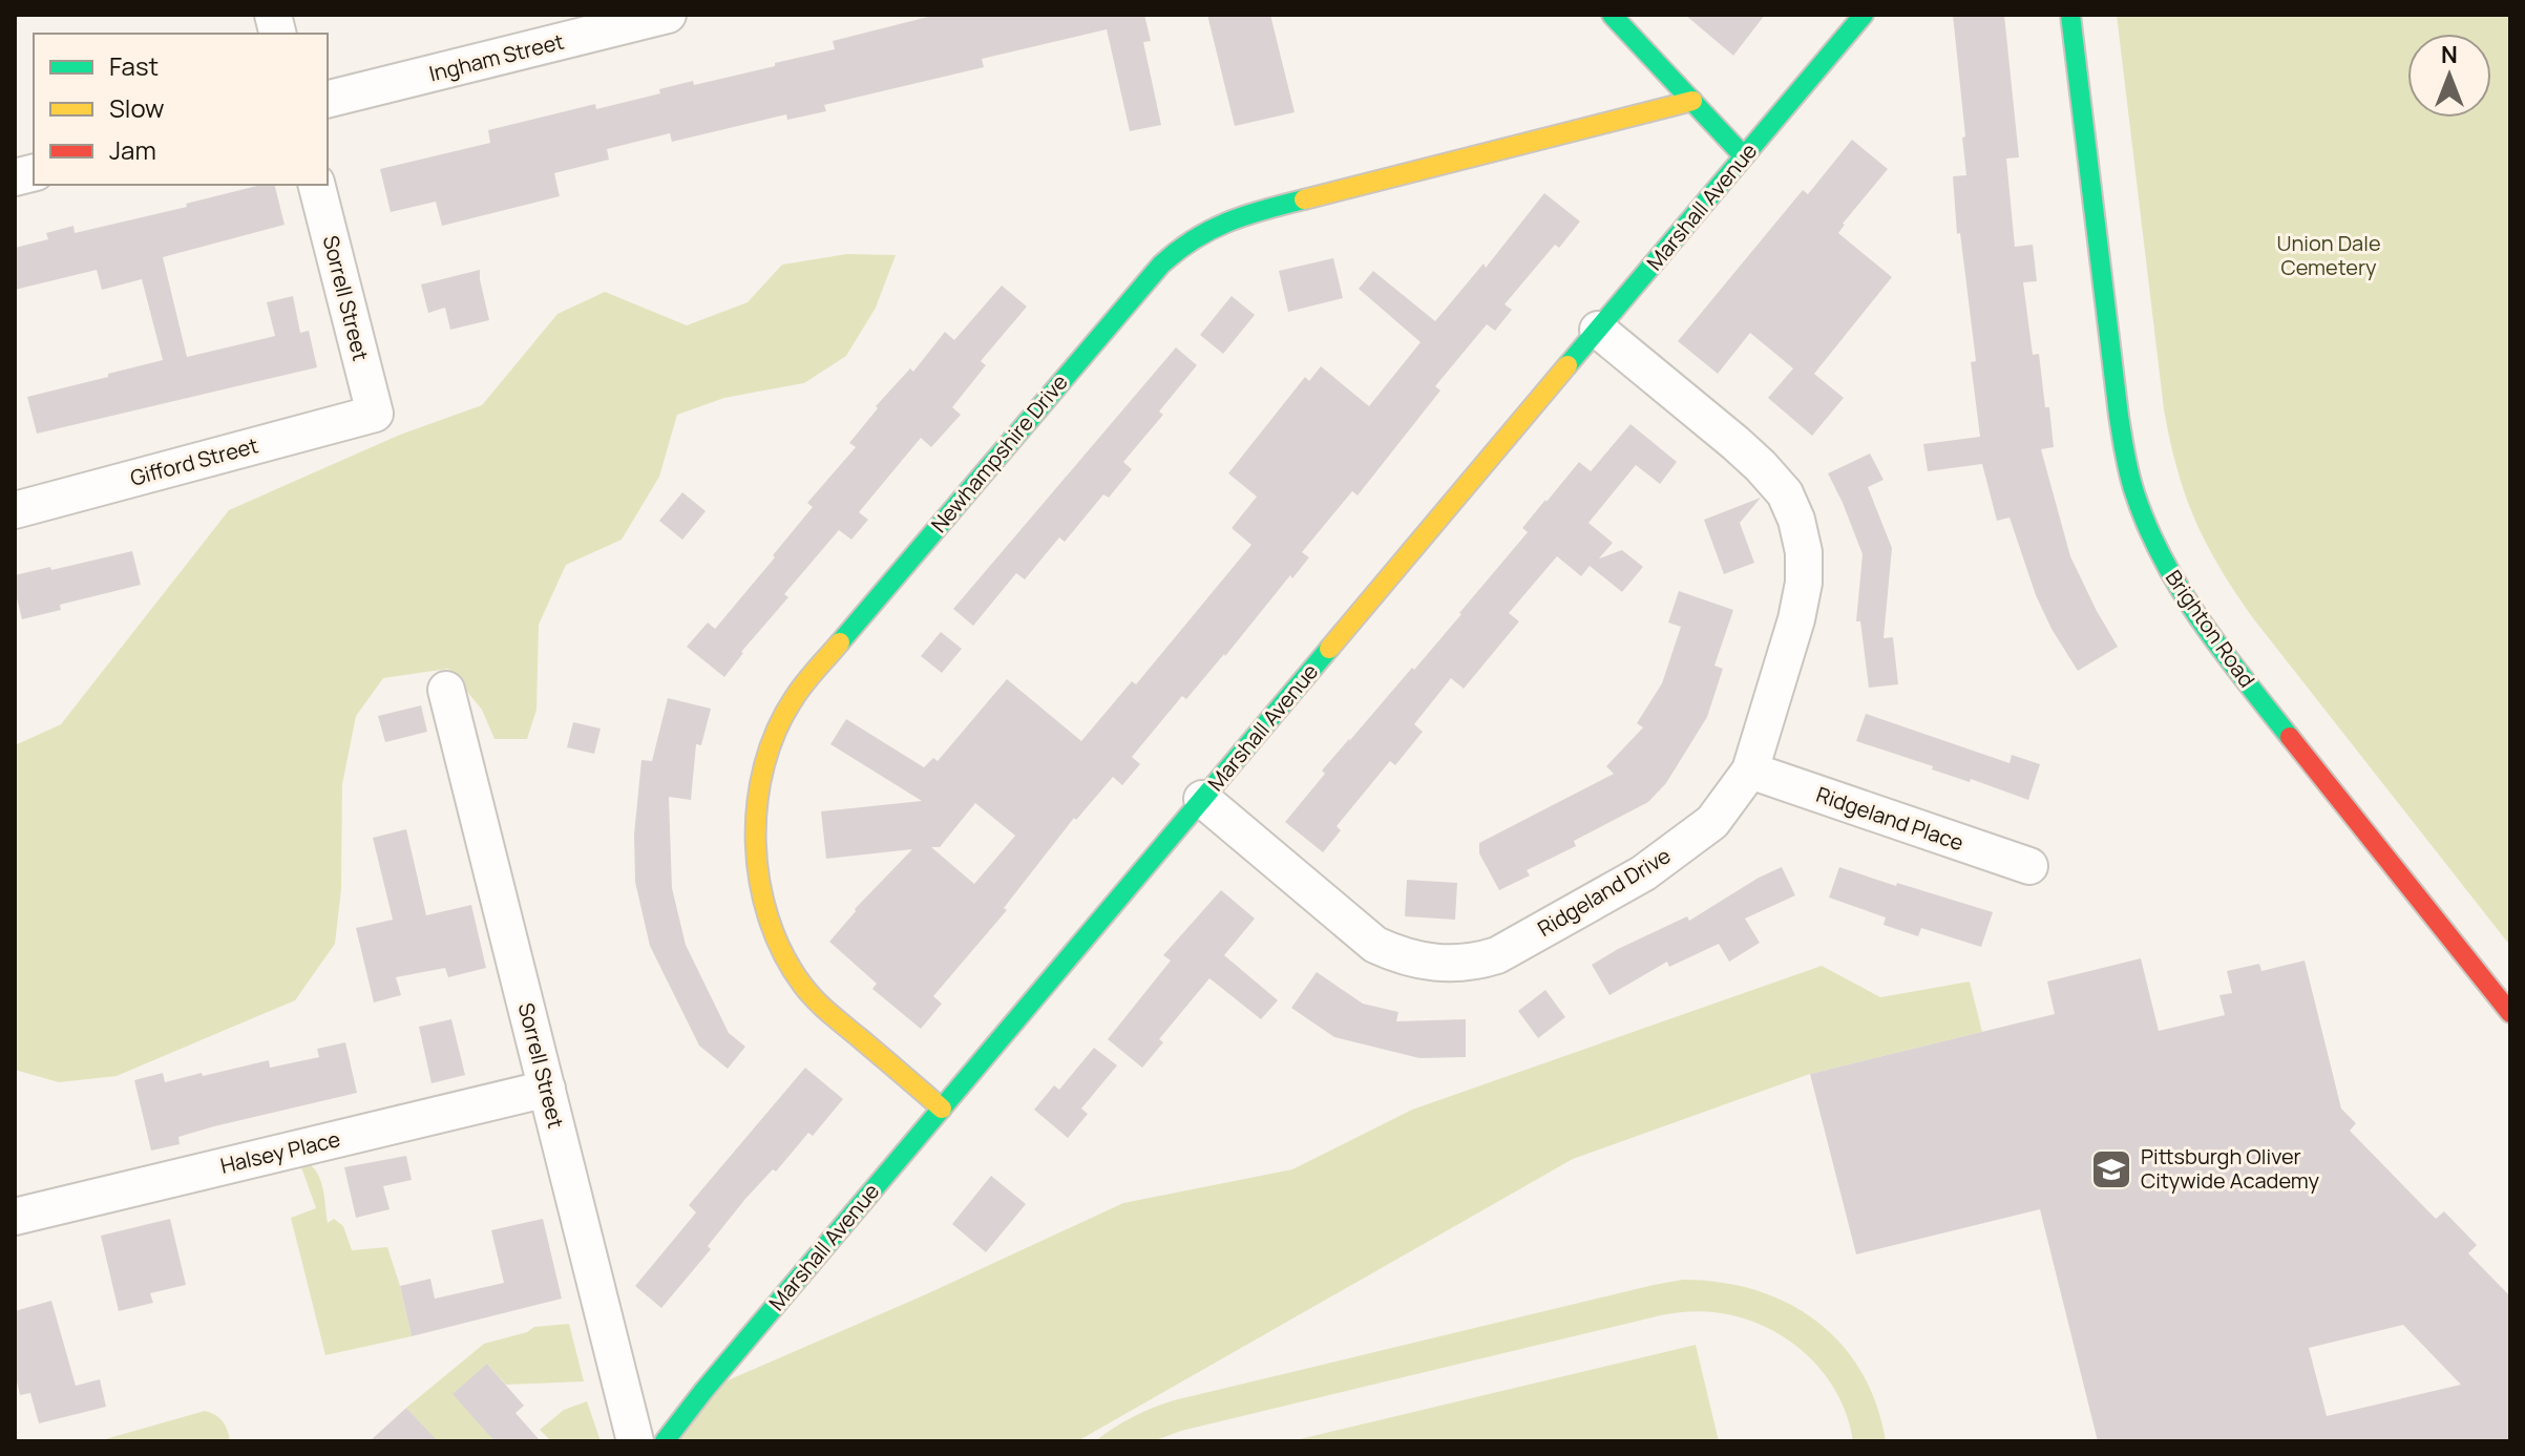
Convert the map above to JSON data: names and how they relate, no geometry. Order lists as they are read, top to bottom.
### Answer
{
  "streets": {
    "street": [
      "Ingham Street",
      "Marshall Avenue",
      "Sorrell Street",
      "Newhampshire Drive",
      "Gifford Street",
      "Brighton Road",
      "Ridgeland Place",
      "Ridgeland Drive",
      "Halsey Place"
    ]
  },
  "crossings": [
    ["Marshall Avenue", "Newhampshire Drive"],
    ["Marshall Avenue", "Ridgeland Drive"],
    ["Sorrell Street", "Gifford Street"],
    ["Sorrell Street", "Halsey Place"],
    ["Ridgeland Place", "Ridgeland Drive"]
  ],
  "parks": ["Union Dale Cemetery"],
  "places": {
    "school or university": ["Pittsburgh Oliver Citywide Academy"]
  },
  "legend": ["Fast", "Slow", "Jam"],
  "north": "top"
}
